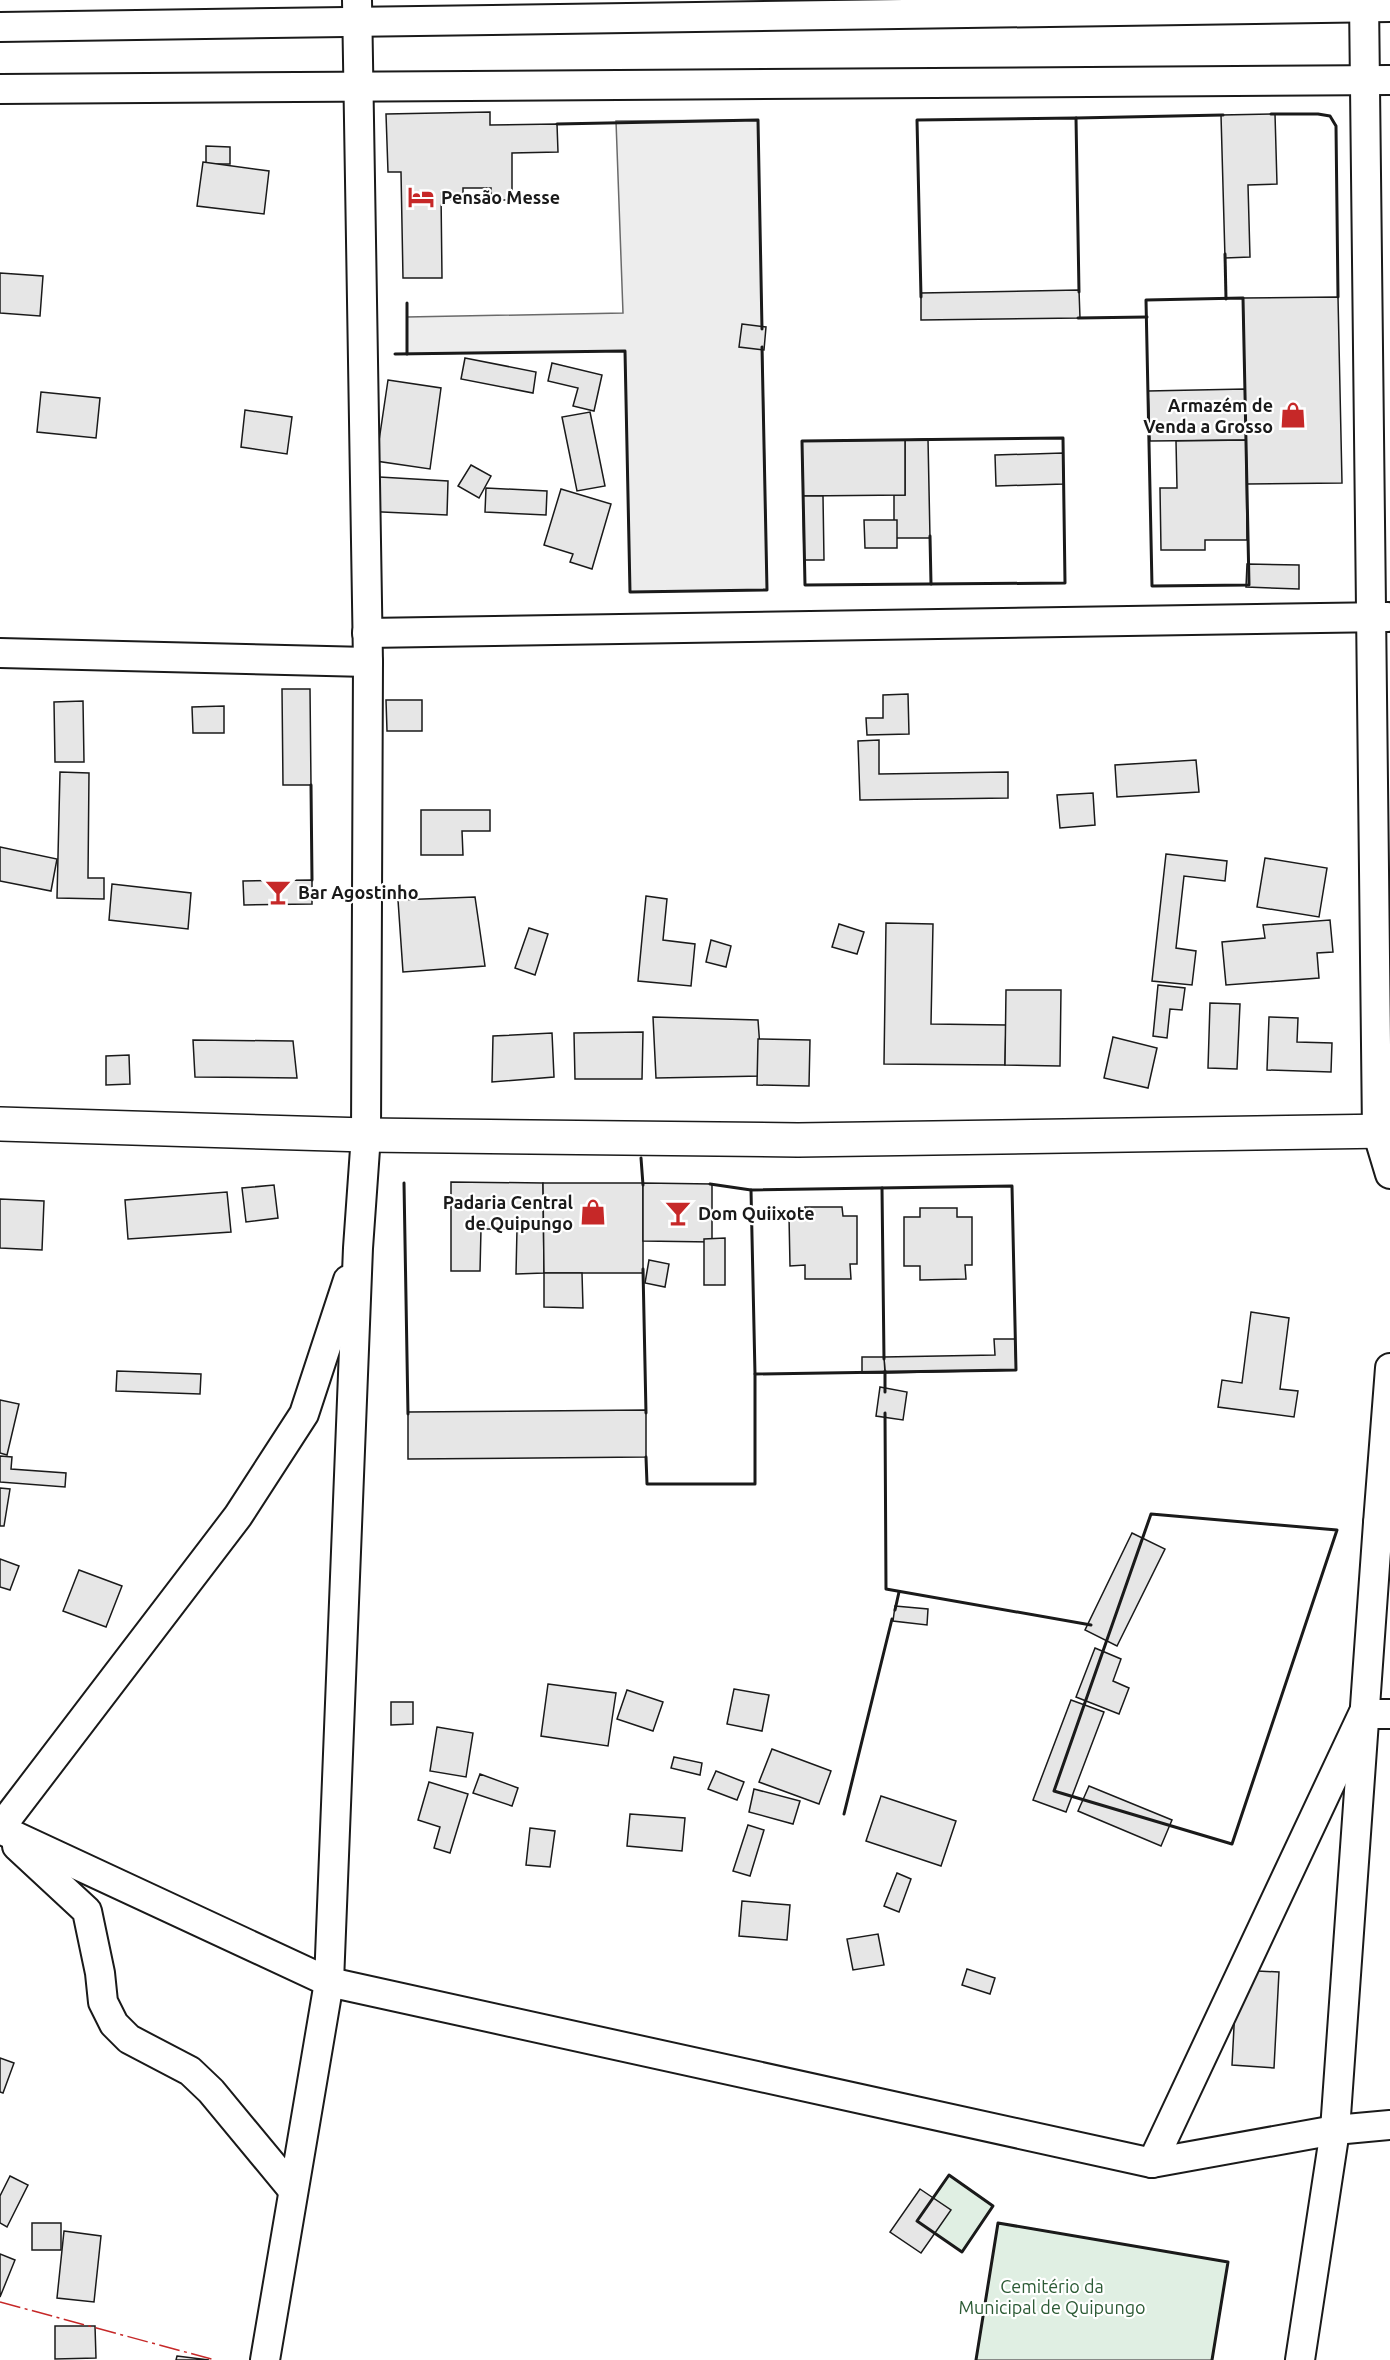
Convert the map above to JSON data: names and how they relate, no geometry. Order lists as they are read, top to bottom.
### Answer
{
  "parks": ["Cemitério da Municipal de Quipungo"],
  "places": {
    "hotel": ["Pensão Messe"],
    "shop": ["Armazém de Venda a Grosso", "Padaria Central de Quipungo"],
    "bar": ["Bar Agostinho", "Dom Quiixote"]
  }
}
